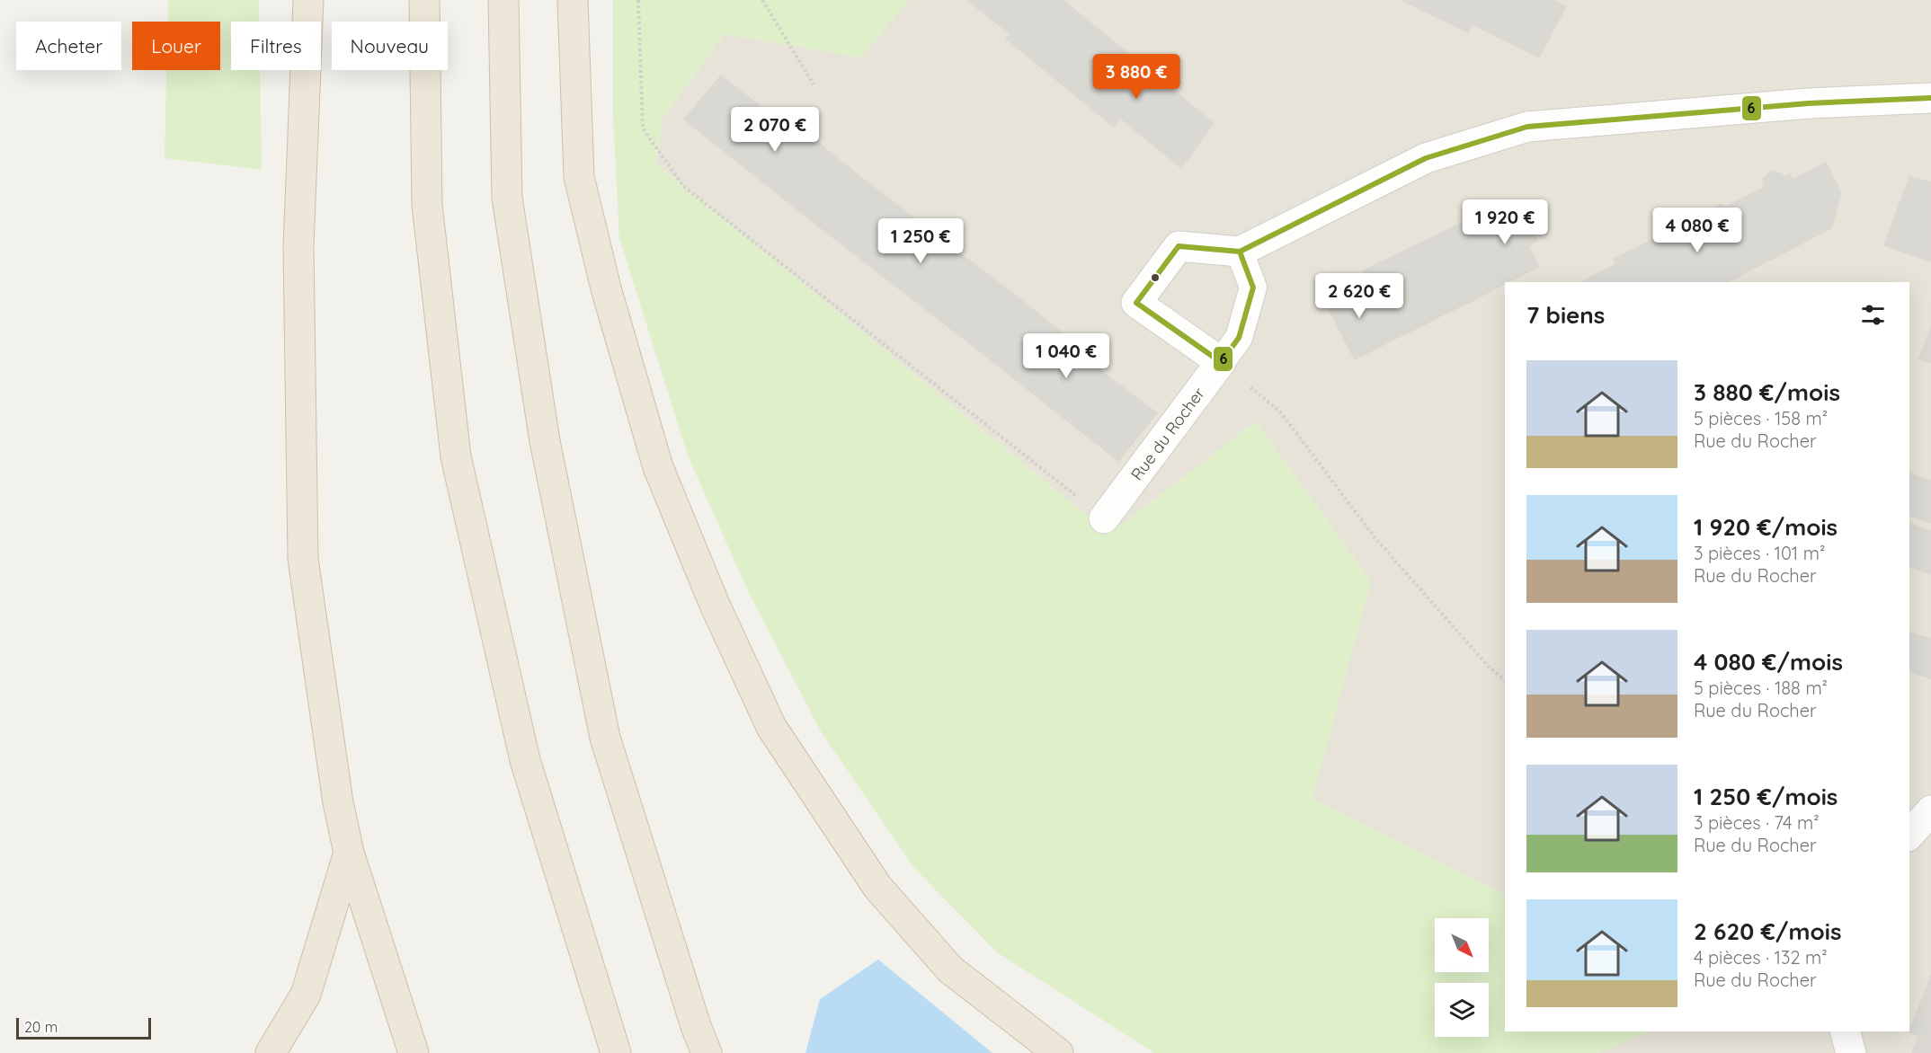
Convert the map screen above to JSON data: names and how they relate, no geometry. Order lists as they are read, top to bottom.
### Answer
{
  "streets": {
    "street": ["Rue du Rocher"]
  },
  "lines": ["transit line 6"],
  "scale_bar": "20 m",
  "north": "bottom right",
  "page": {
    "chip": [
      "Acheter",
      "Louer",
      "Filtres",
      "Nouveau"
    ],
    "price": [
      "3 880 €",
      "2 070 €",
      "1 920 €",
      "4 080 €",
      "1 250 €",
      "2 620 €",
      "1 040 €"
    ],
    "heading": "7 biens",
    "list": [
      {
        "name": "3 880 €/mois",
        "note": "5 pièces · 158 m² · Rue du Rocher"
      },
      {
        "name": "1 920 €/mois",
        "note": "3 pièces · 101 m² · Rue du Rocher"
      },
      {
        "name": "4 080 €/mois",
        "note": "5 pièces · 188 m² · Rue du Rocher"
      },
      {
        "name": "1 250 €/mois",
        "note": "3 pièces · 74 m² · Rue du Rocher"
      },
      {
        "name": "2 620 €/mois",
        "note": "4 pièces · 132 m² · Rue du Rocher"
      }
    ],
    "scale": "20 m"
  }
}
